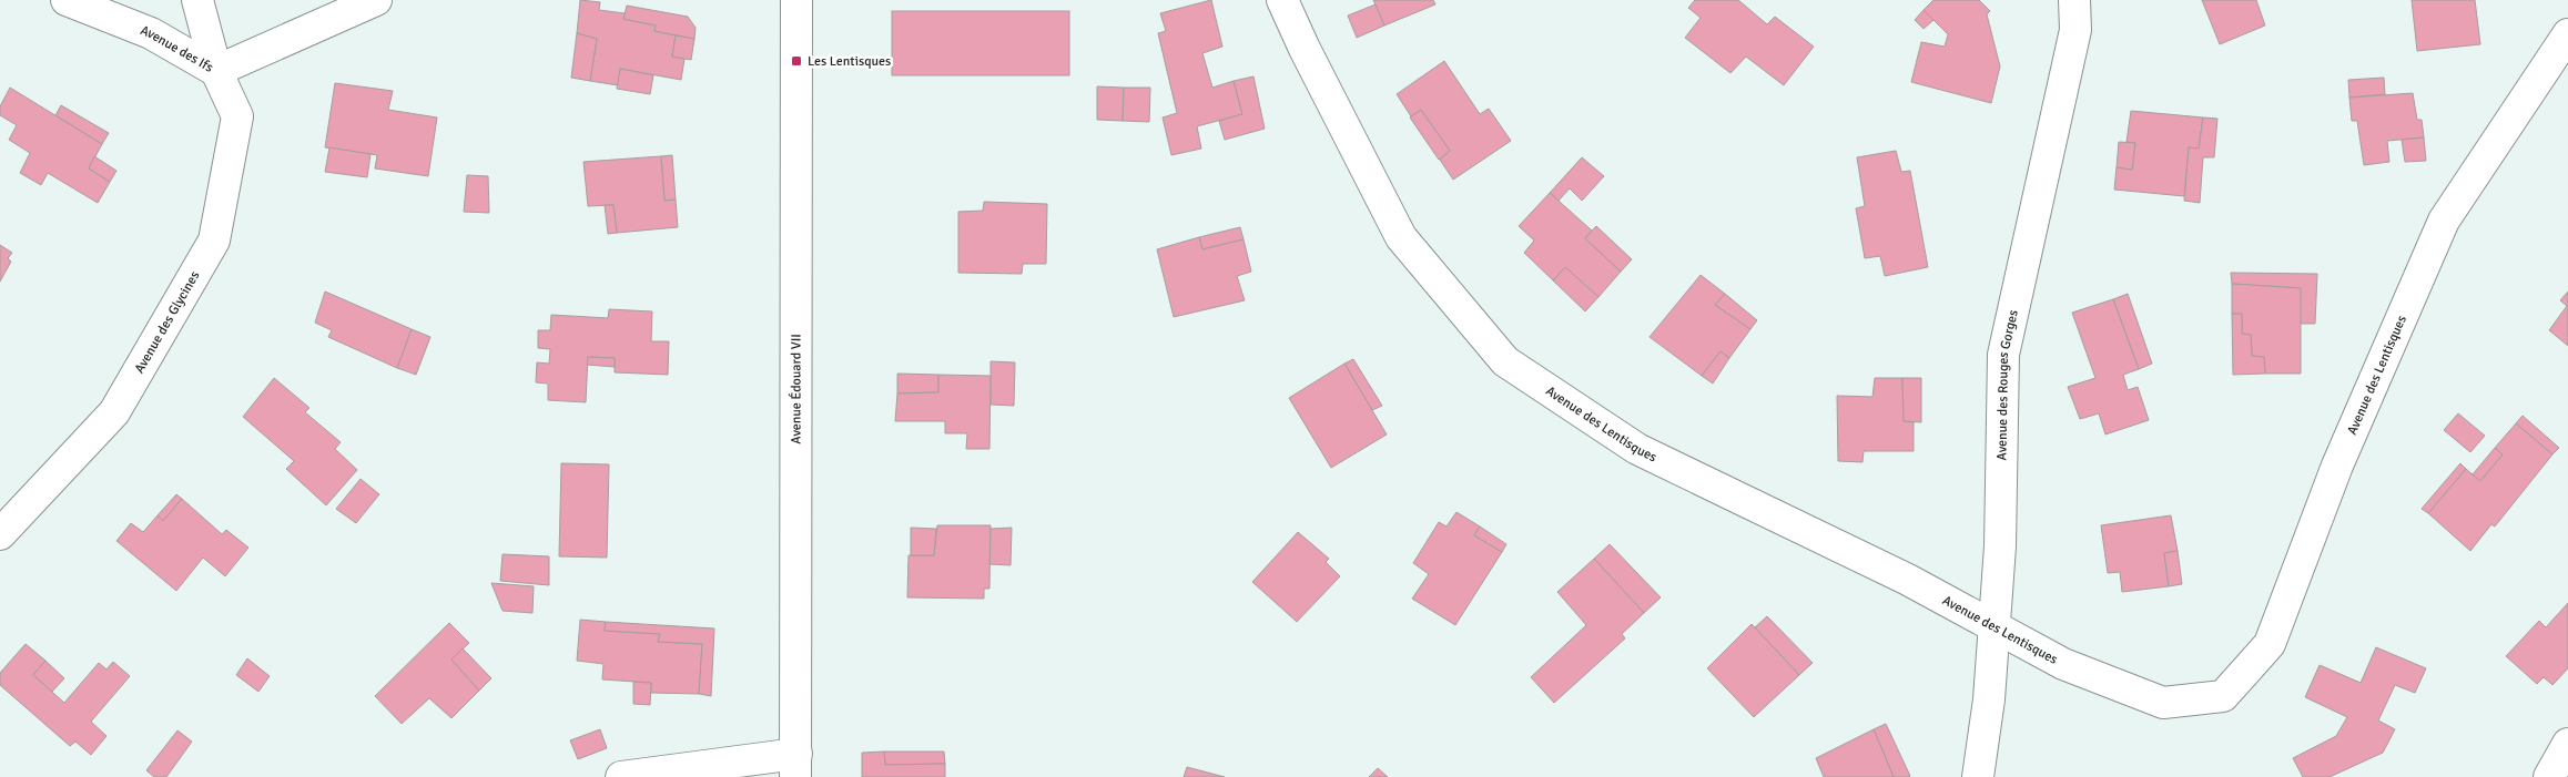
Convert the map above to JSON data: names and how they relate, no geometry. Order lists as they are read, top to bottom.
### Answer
{
  "streets": {
    "street": [
      "Avenue des Ifs",
      "Avenue des Glycines",
      "Avenue des Lentisques",
      "Avenue des Rouges Gorges",
      "Avenue Édouard VII"
    ]
  },
  "crossings": [
    ["Avenue des Ifs", "Avenue des Glycines"],
    ["Avenue des Lentisques", "Avenue des Rouges Gorges"]
  ],
  "places": {
    "transit": ["Les Lentisques"]
  }
}
